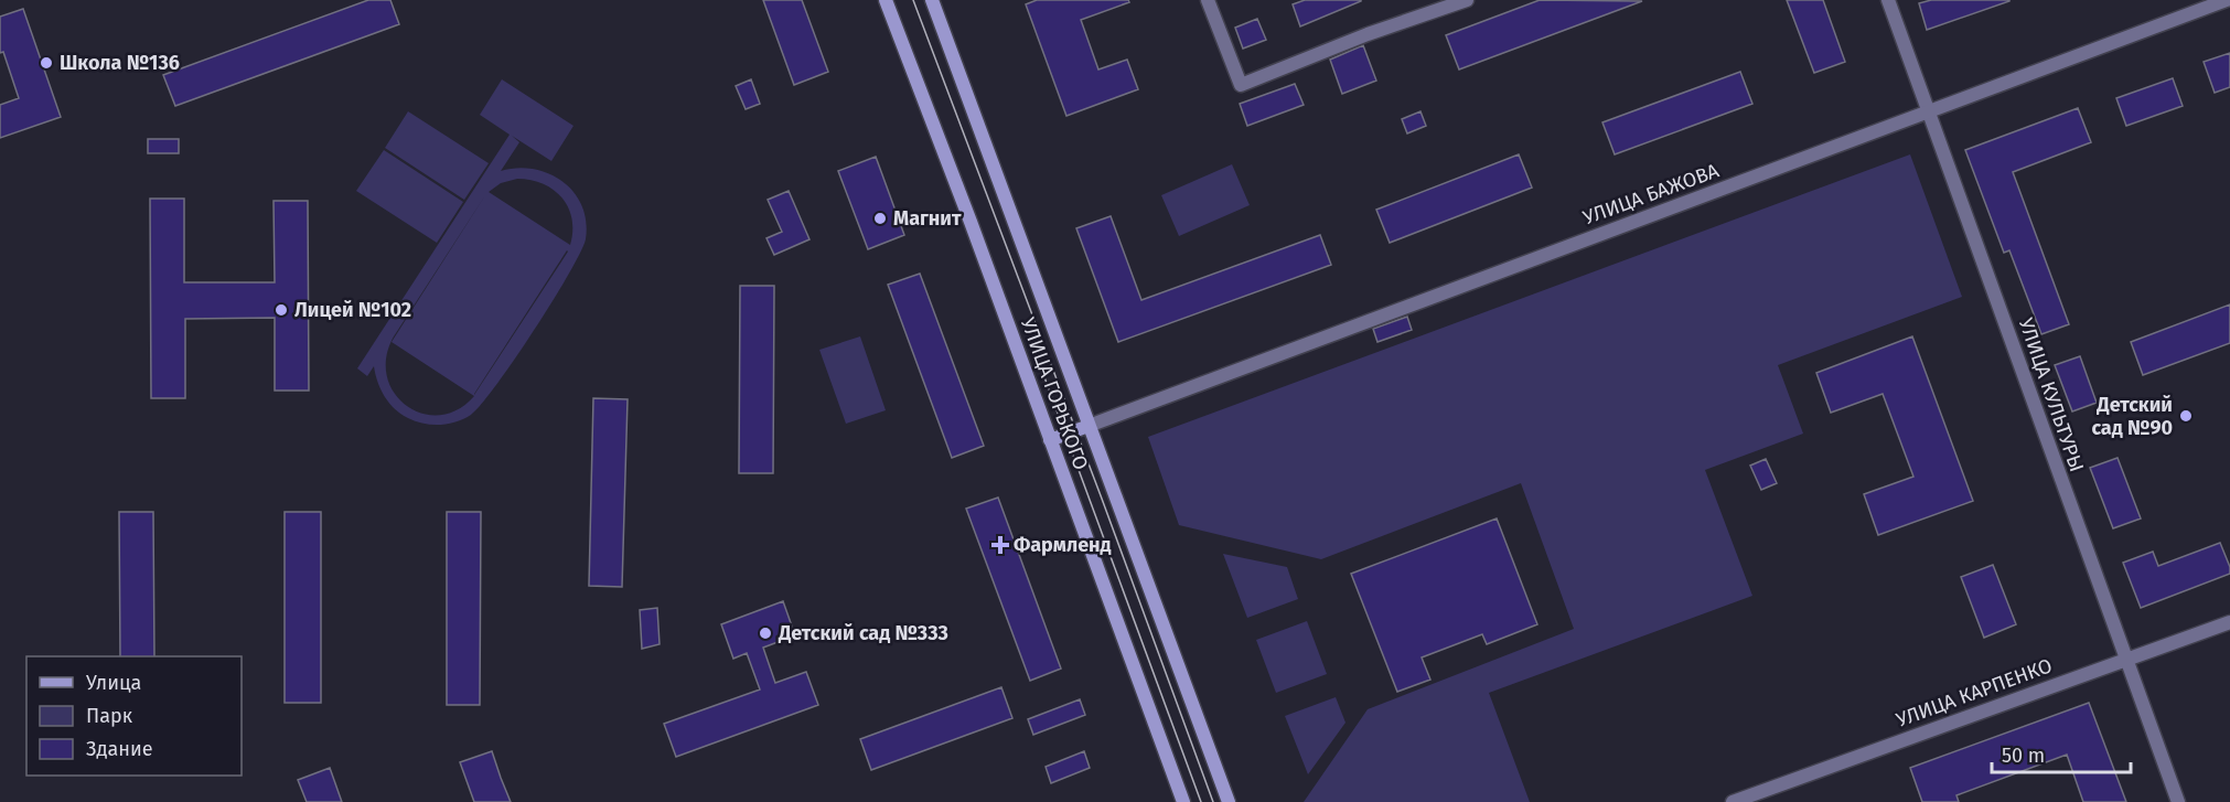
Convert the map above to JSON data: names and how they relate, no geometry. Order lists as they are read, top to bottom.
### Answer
{
  "streets": {
    "main road": ["УЛИЦА ГОРЬКОГО"],
    "street": ["УЛИЦА БАЖОВА", "УЛИЦА КУЛЬТУРЫ", "УЛИЦА КАРПЕНКО"]
  },
  "crossings": [
    ["УЛИЦА БАЖОВА", "УЛИЦА ГОРЬКОГО"],
    ["УЛИЦА БАЖОВА", "УЛИЦА КУЛЬТУРЫ"],
    ["УЛИЦА КУЛЬТУРЫ", "УЛИЦА КАРПЕНКО"]
  ],
  "places": {
    "other": [
      "Школа №136",
      "Магнит",
      "Лицей №102",
      "Детский сад №90",
      "Детский сад №333"
    ],
    "health": ["Фармленд"]
  },
  "legend": ["Улица", "Парк", "Здание"],
  "scale_bar": "50 m"
}
